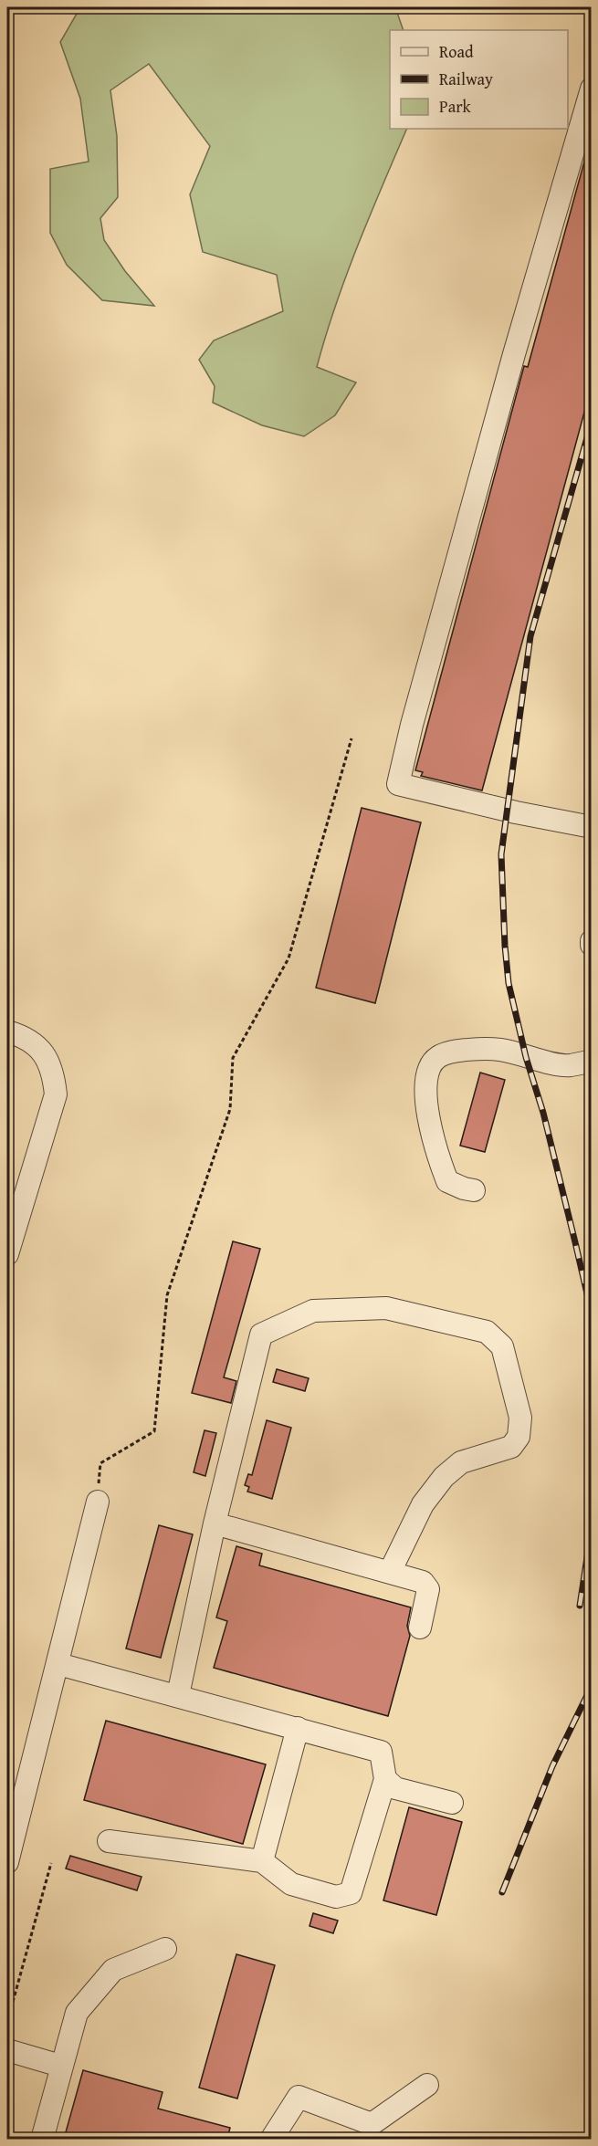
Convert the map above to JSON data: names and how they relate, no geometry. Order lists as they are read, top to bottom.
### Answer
{
  "legend": ["Road", "Railway", "Park"]
}
